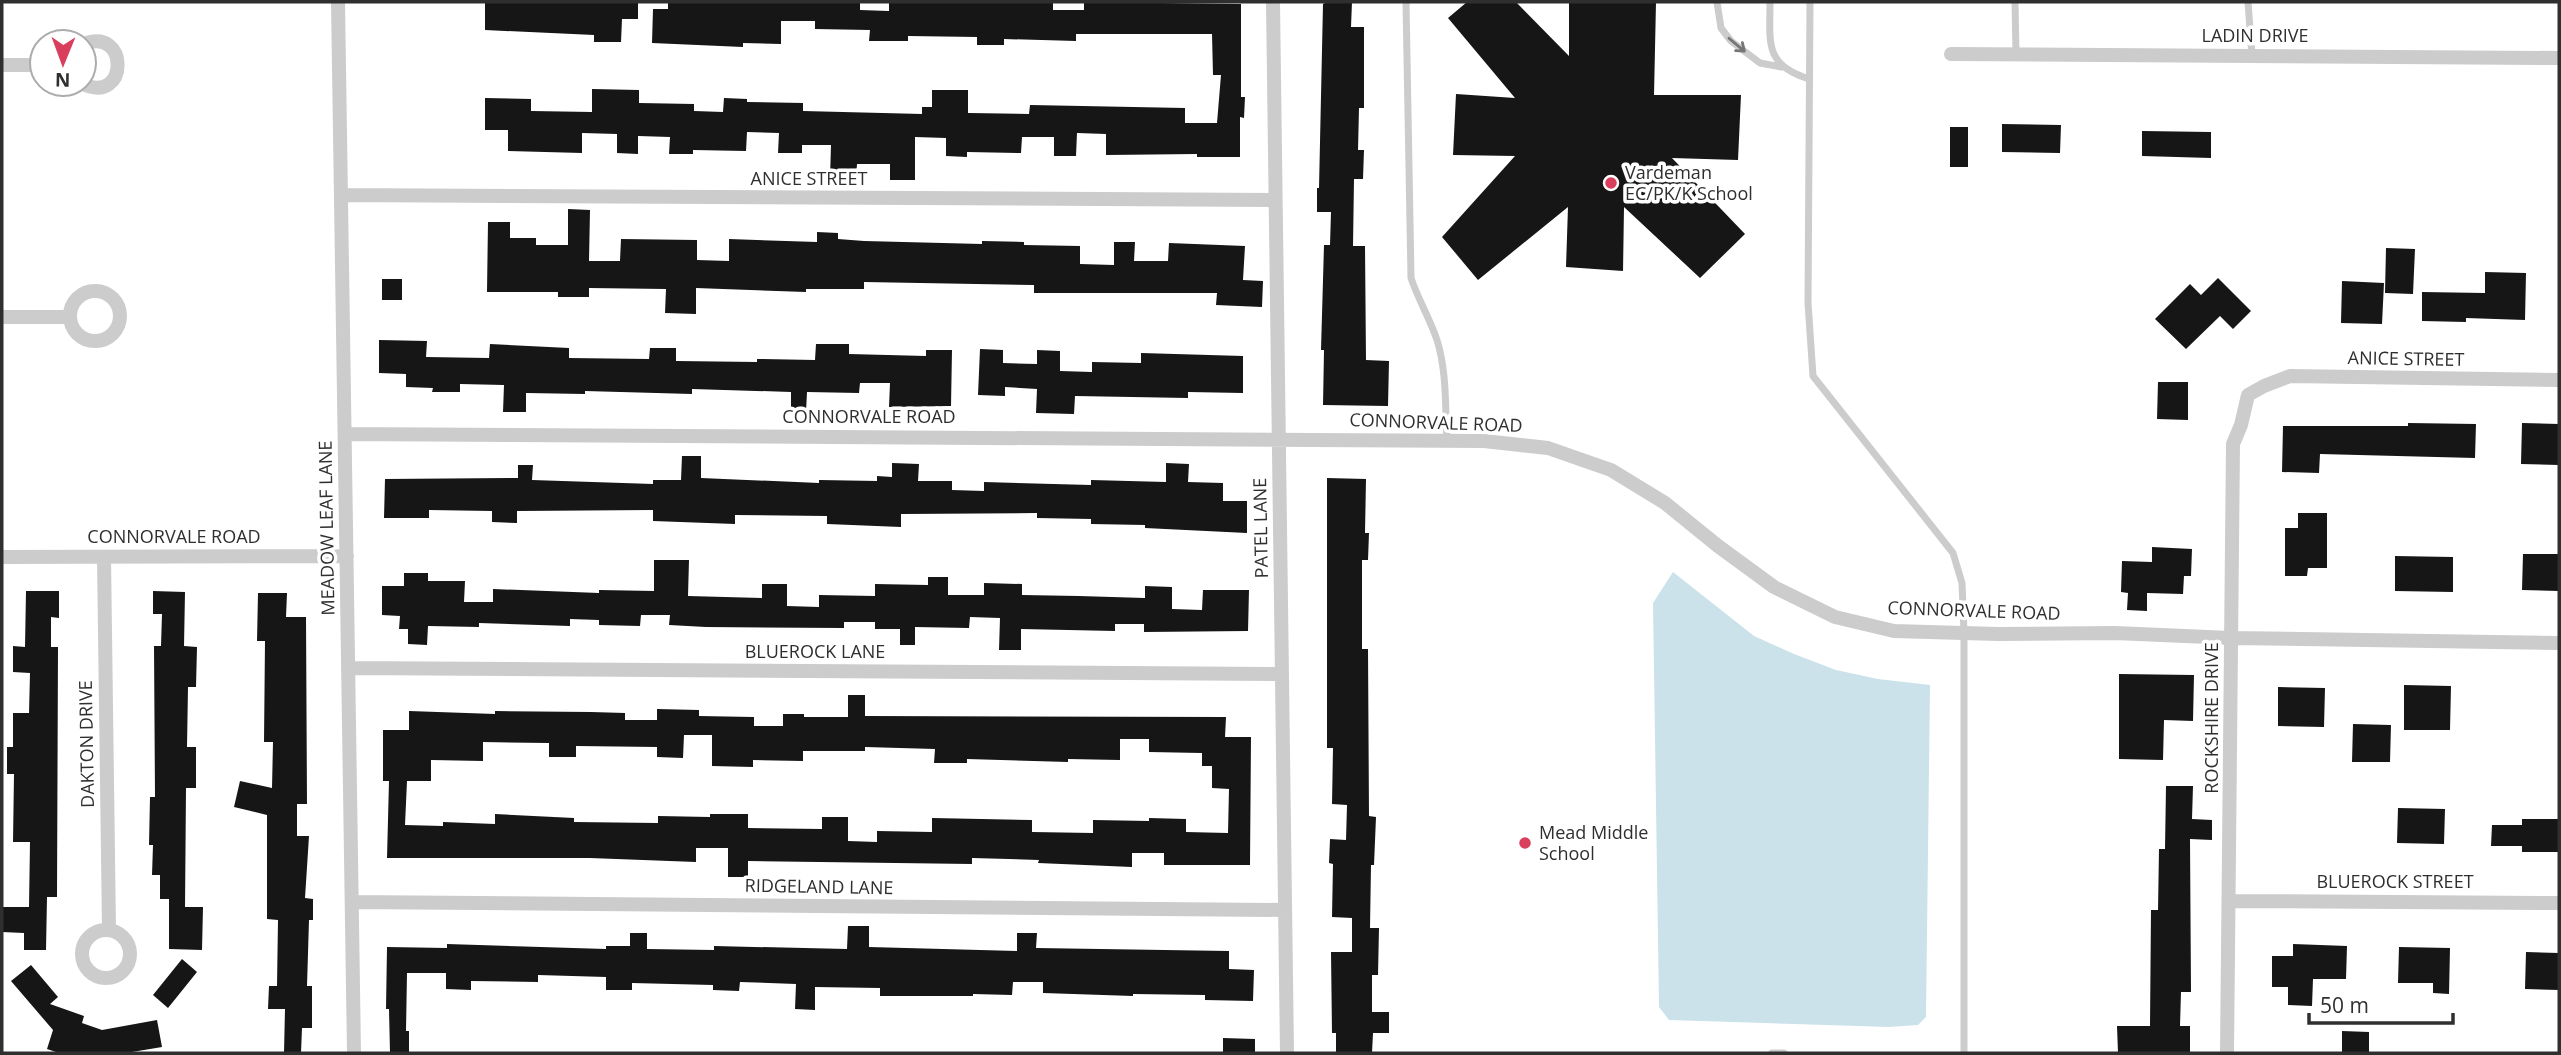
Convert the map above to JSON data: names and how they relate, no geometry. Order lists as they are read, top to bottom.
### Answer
{
  "streets": {
    "street": [
      "LADIN DRIVE",
      "ANICE STREET",
      "CONNORVALE ROAD",
      "MEADOW LEAF LANE",
      "PATEL LANE",
      "BLUEROCK LANE",
      "ROCKSHIRE DRIVE",
      "DAKTON DRIVE",
      "BLUEROCK STREET",
      "RIDGELAND LANE"
    ]
  },
  "crossings": [
    ["ANICE STREET", "MEADOW LEAF LANE"],
    ["ANICE STREET", "PATEL LANE"],
    ["ANICE STREET", "ROCKSHIRE DRIVE"],
    ["CONNORVALE ROAD", "MEADOW LEAF LANE"],
    ["CONNORVALE ROAD", "PATEL LANE"],
    ["CONNORVALE ROAD", "ROCKSHIRE DRIVE"],
    ["CONNORVALE ROAD", "DAKTON DRIVE"],
    ["MEADOW LEAF LANE", "BLUEROCK LANE"],
    ["MEADOW LEAF LANE", "RIDGELAND LANE"],
    ["PATEL LANE", "BLUEROCK LANE"],
    ["PATEL LANE", "RIDGELAND LANE"],
    ["ROCKSHIRE DRIVE", "BLUEROCK STREET"]
  ],
  "places": ["Vardeman EC/PK/K School", "Mead Middle School"],
  "scale_bar": "50 m",
  "north": "bottom"
}
